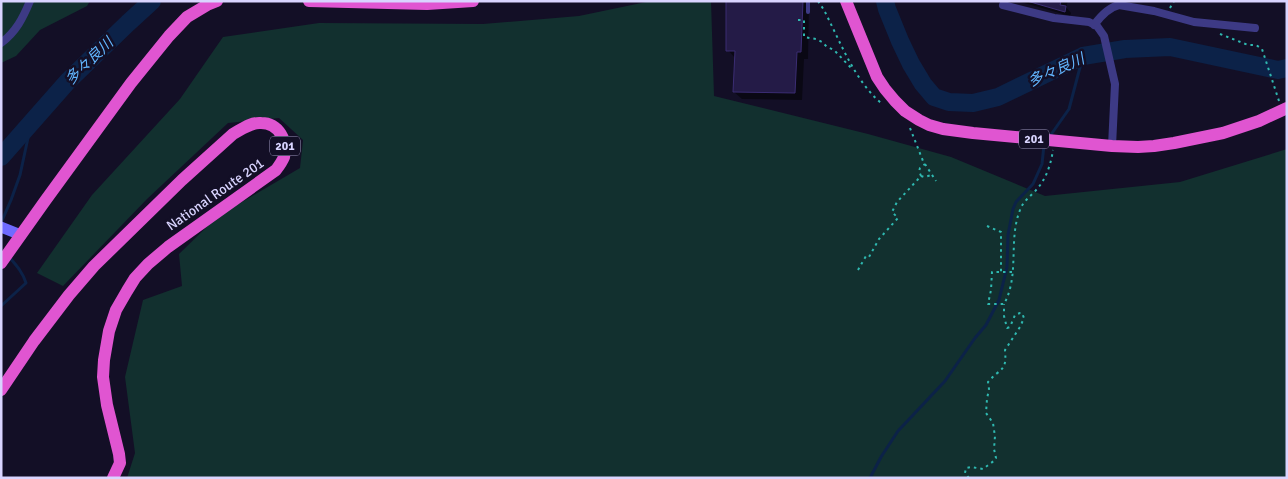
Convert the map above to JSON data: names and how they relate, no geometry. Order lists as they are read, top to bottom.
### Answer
{
  "streets": {
    "highway": ["201", "National Route 201"]
  },
  "water": ["多々良川"]
}
